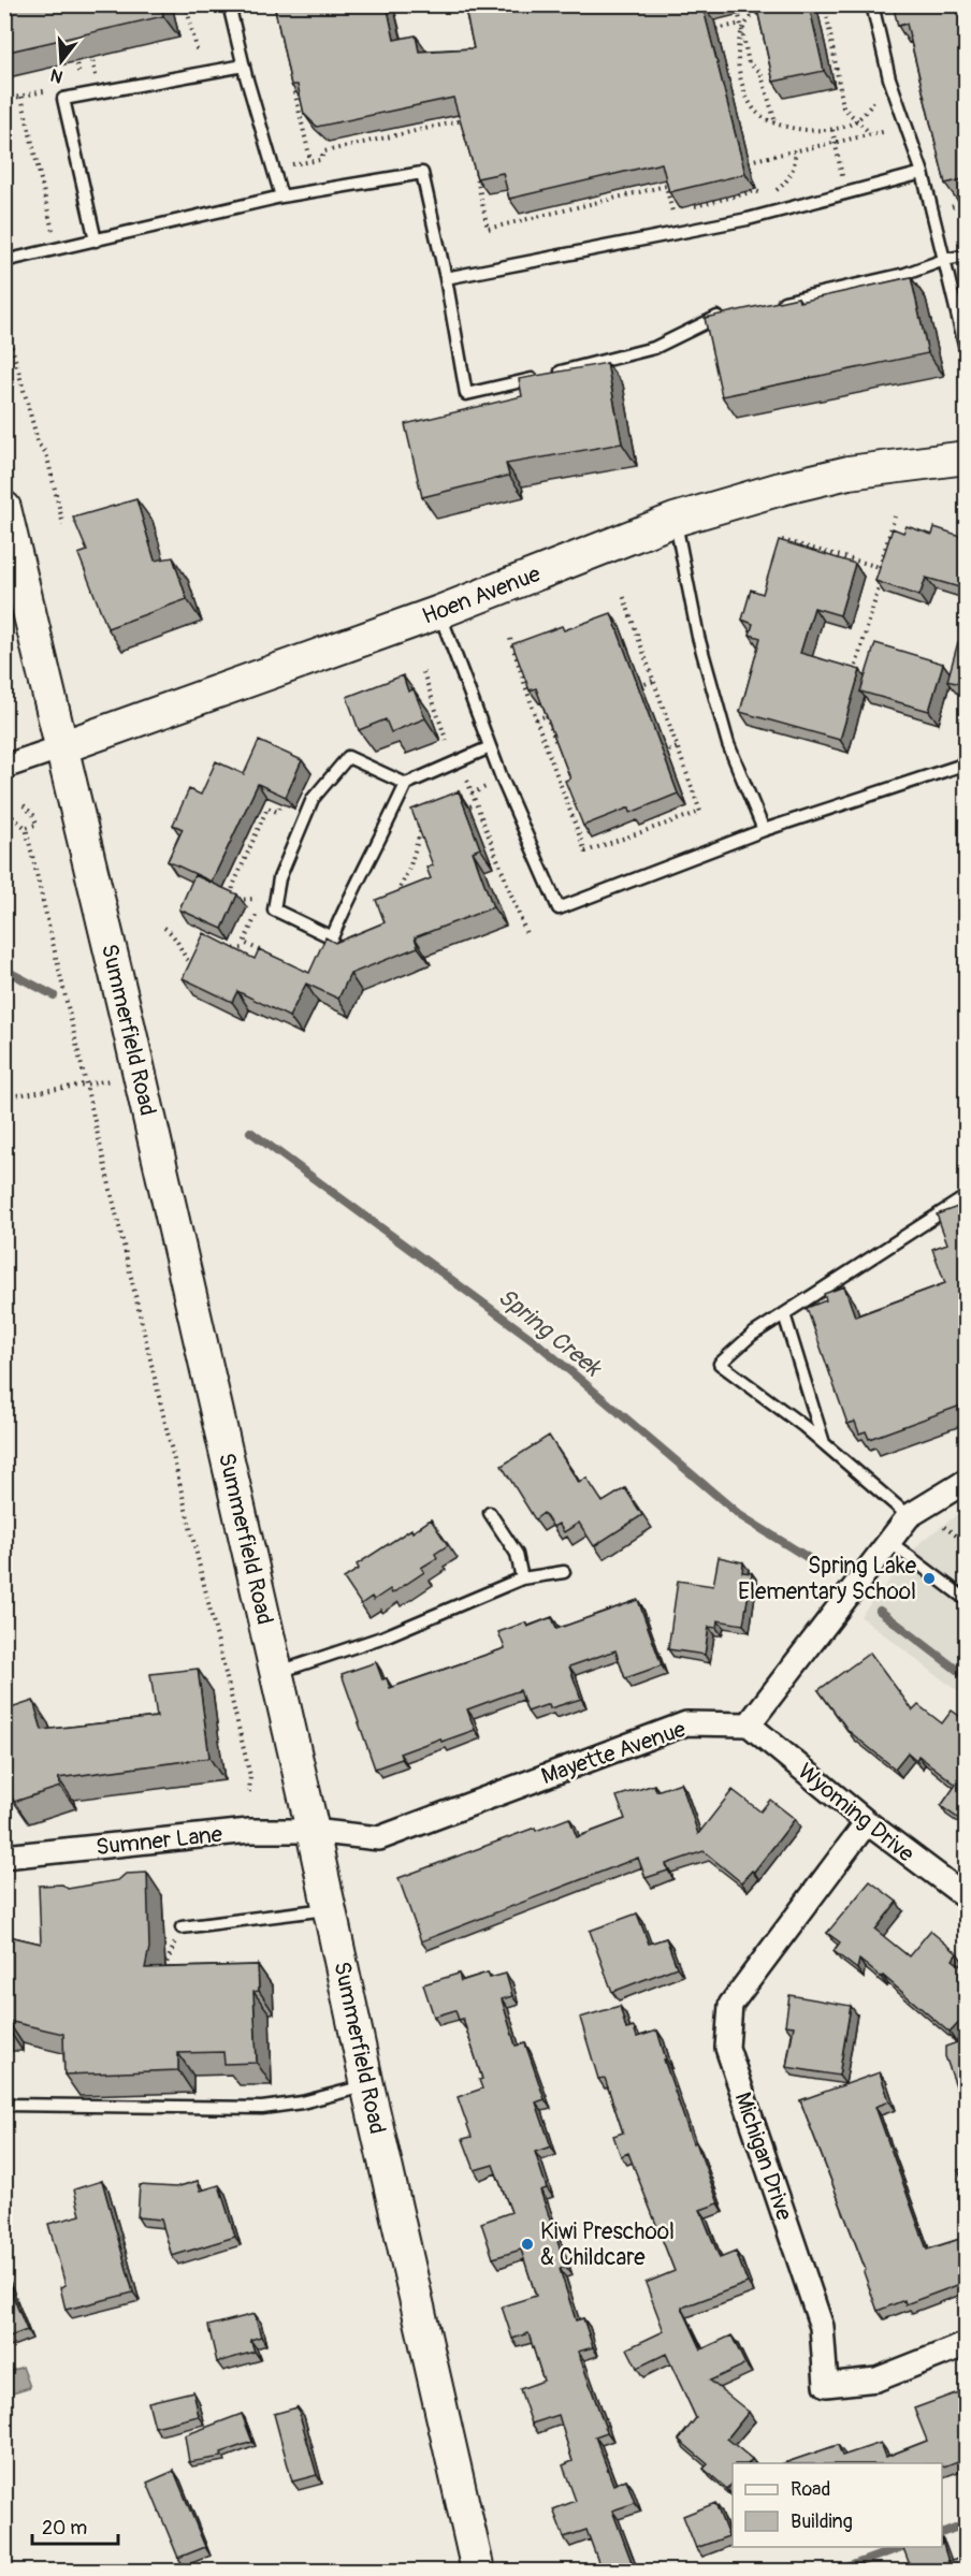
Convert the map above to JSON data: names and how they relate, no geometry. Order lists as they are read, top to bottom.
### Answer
{
  "streets": {
    "street": [
      "Hoen Avenue",
      "Summerfield Road",
      "Mayette Avenue",
      "Wyoming Drive",
      "Sumner Lane",
      "Michigan Drive"
    ]
  },
  "crossings": [
    ["Hoen Avenue", "Summerfield Road"],
    ["Summerfield Road", "Mayette Avenue"],
    ["Summerfield Road", "Sumner Lane"],
    ["Mayette Avenue", "Wyoming Drive"],
    ["Mayette Avenue", "Sumner Lane"],
    ["Wyoming Drive", "Michigan Drive"]
  ],
  "water": ["Spring Creek"],
  "places": ["Spring Lake Elementary School", "Kiwi Preschool & Childcare"],
  "legend": ["Road", "Building"],
  "scale_bar": "20 m",
  "north": "bottom"
}
